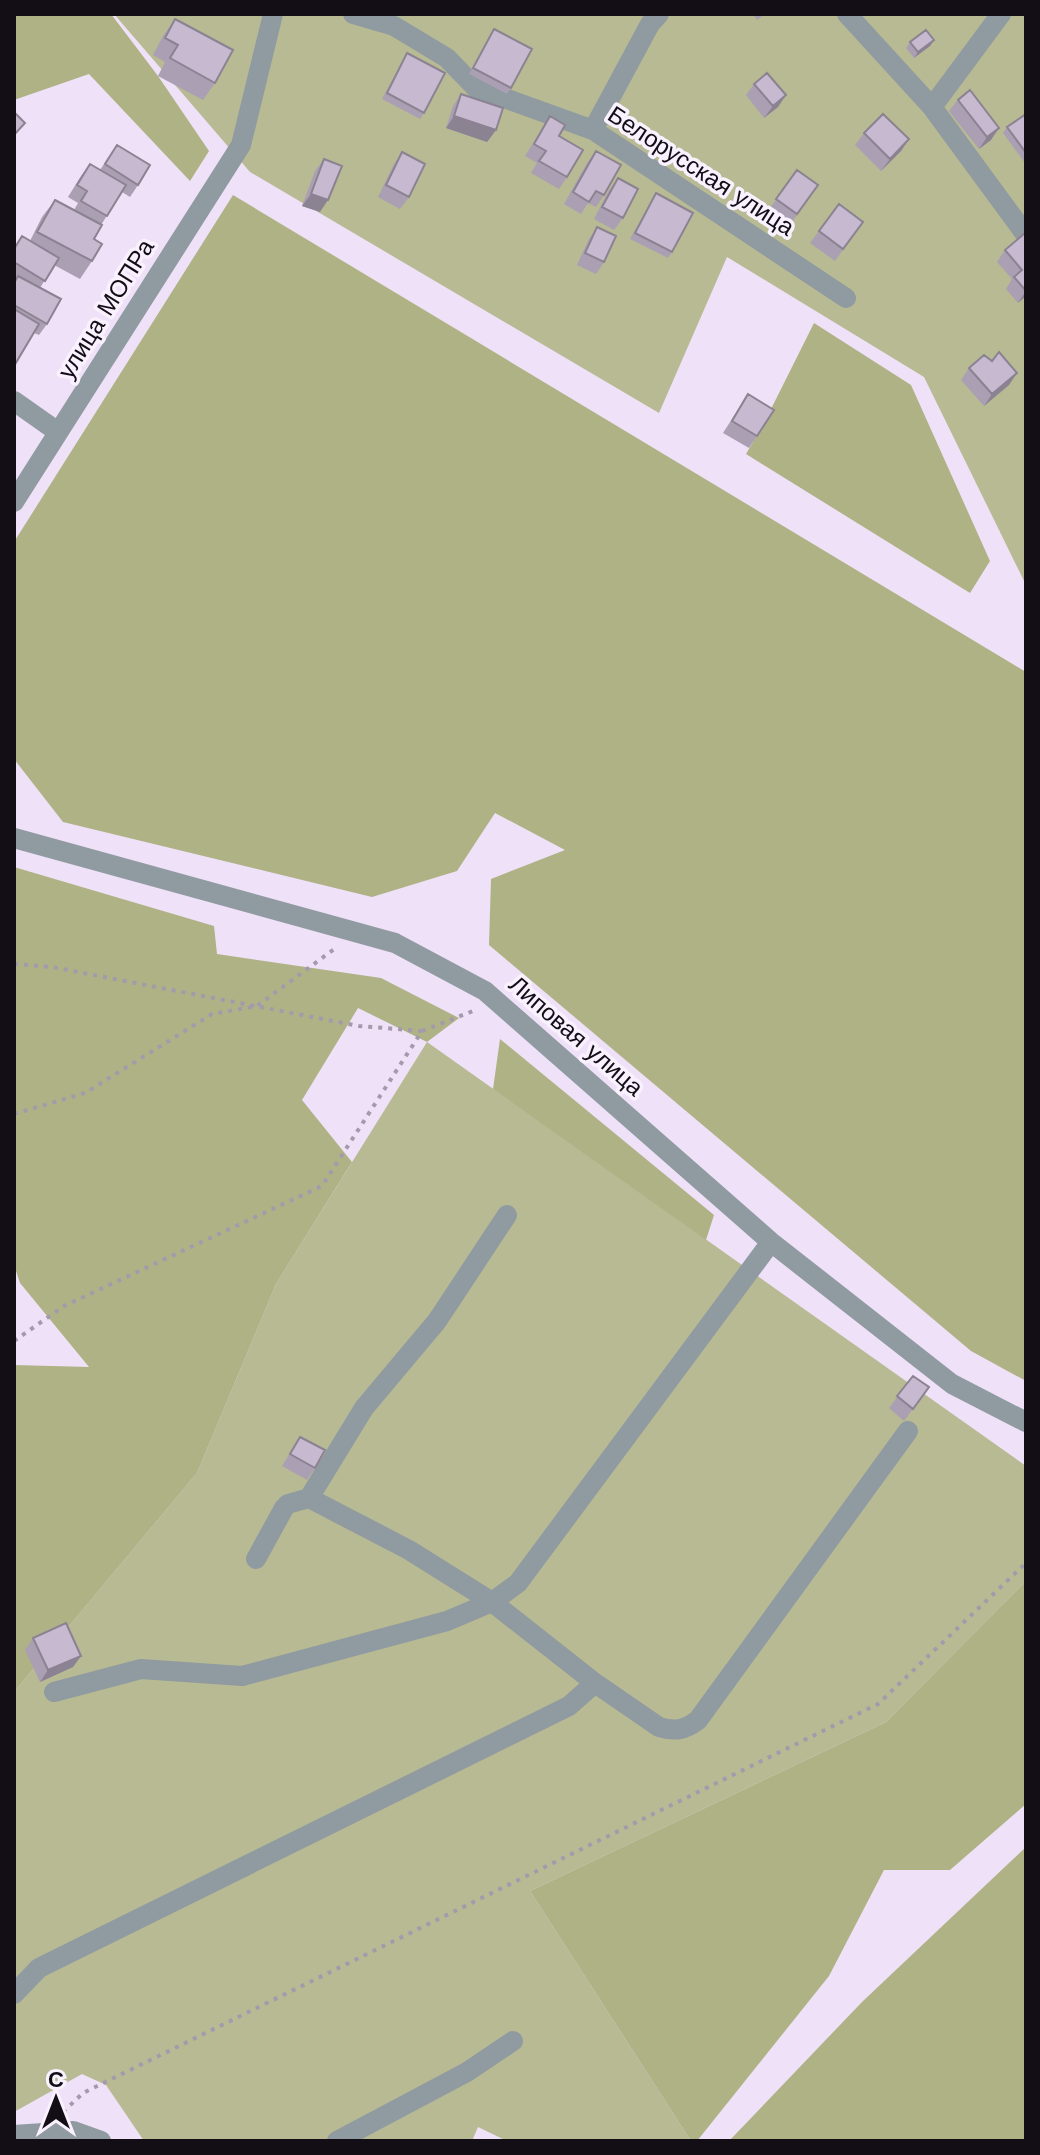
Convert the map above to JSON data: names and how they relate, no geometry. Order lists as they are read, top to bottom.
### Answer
{
  "streets": {
    "street": ["Белорусская улица", "улица МОПРа", "Липовая улица"]
  },
  "north": "top"
}
